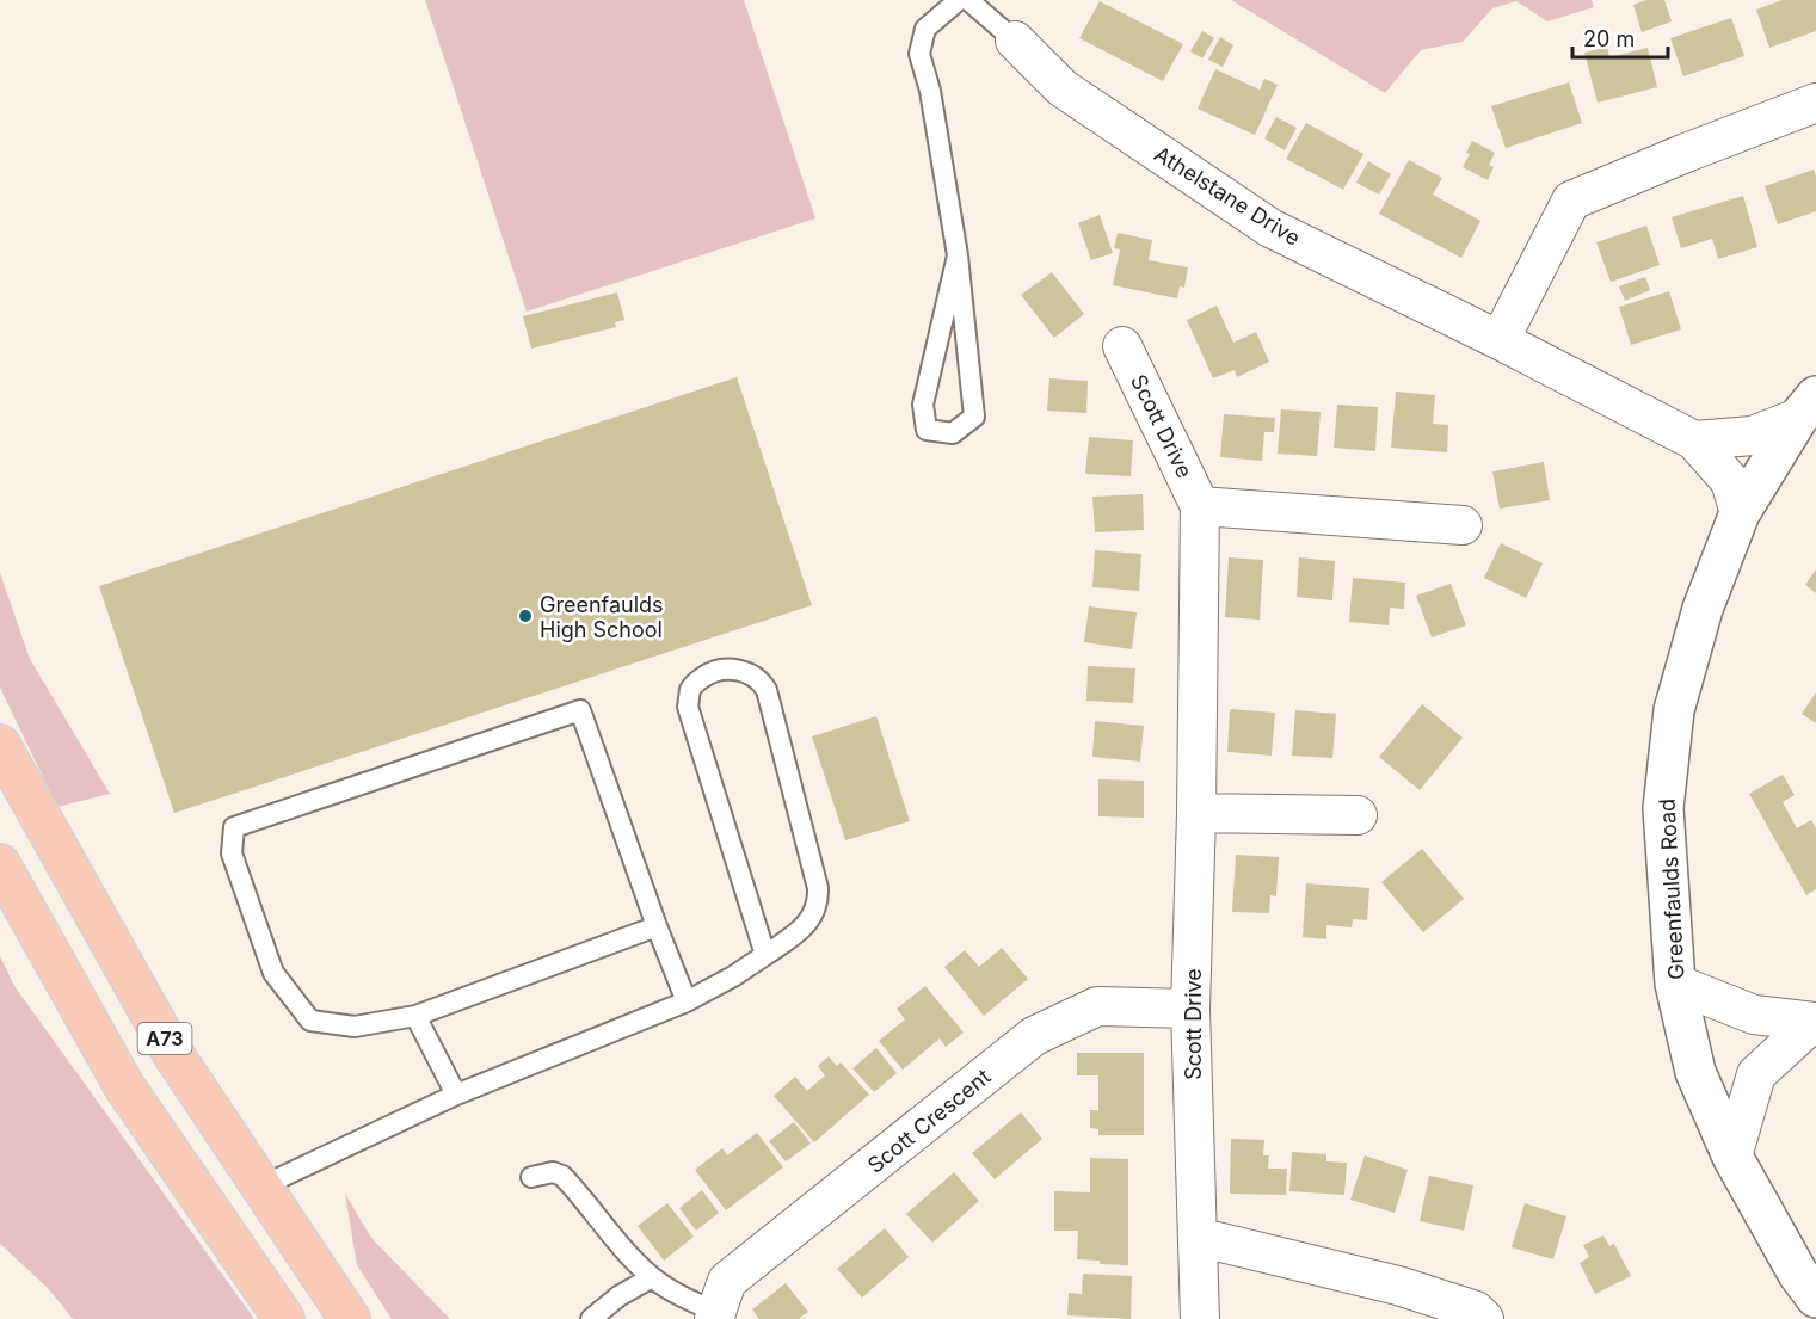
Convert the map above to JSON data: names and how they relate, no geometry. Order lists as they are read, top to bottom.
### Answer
{
  "streets": {
    "main road": ["A73"],
    "street": [
      "Athelstane Drive",
      "Scott Drive",
      "Greenfaulds Road",
      "Scott Crescent"
    ]
  },
  "crossings": [
    ["Athelstane Drive", "Greenfaulds Road"],
    ["Scott Drive", "Scott Crescent"]
  ],
  "places": ["Greenfaulds High School"],
  "scale_bar": "20 m"
}
